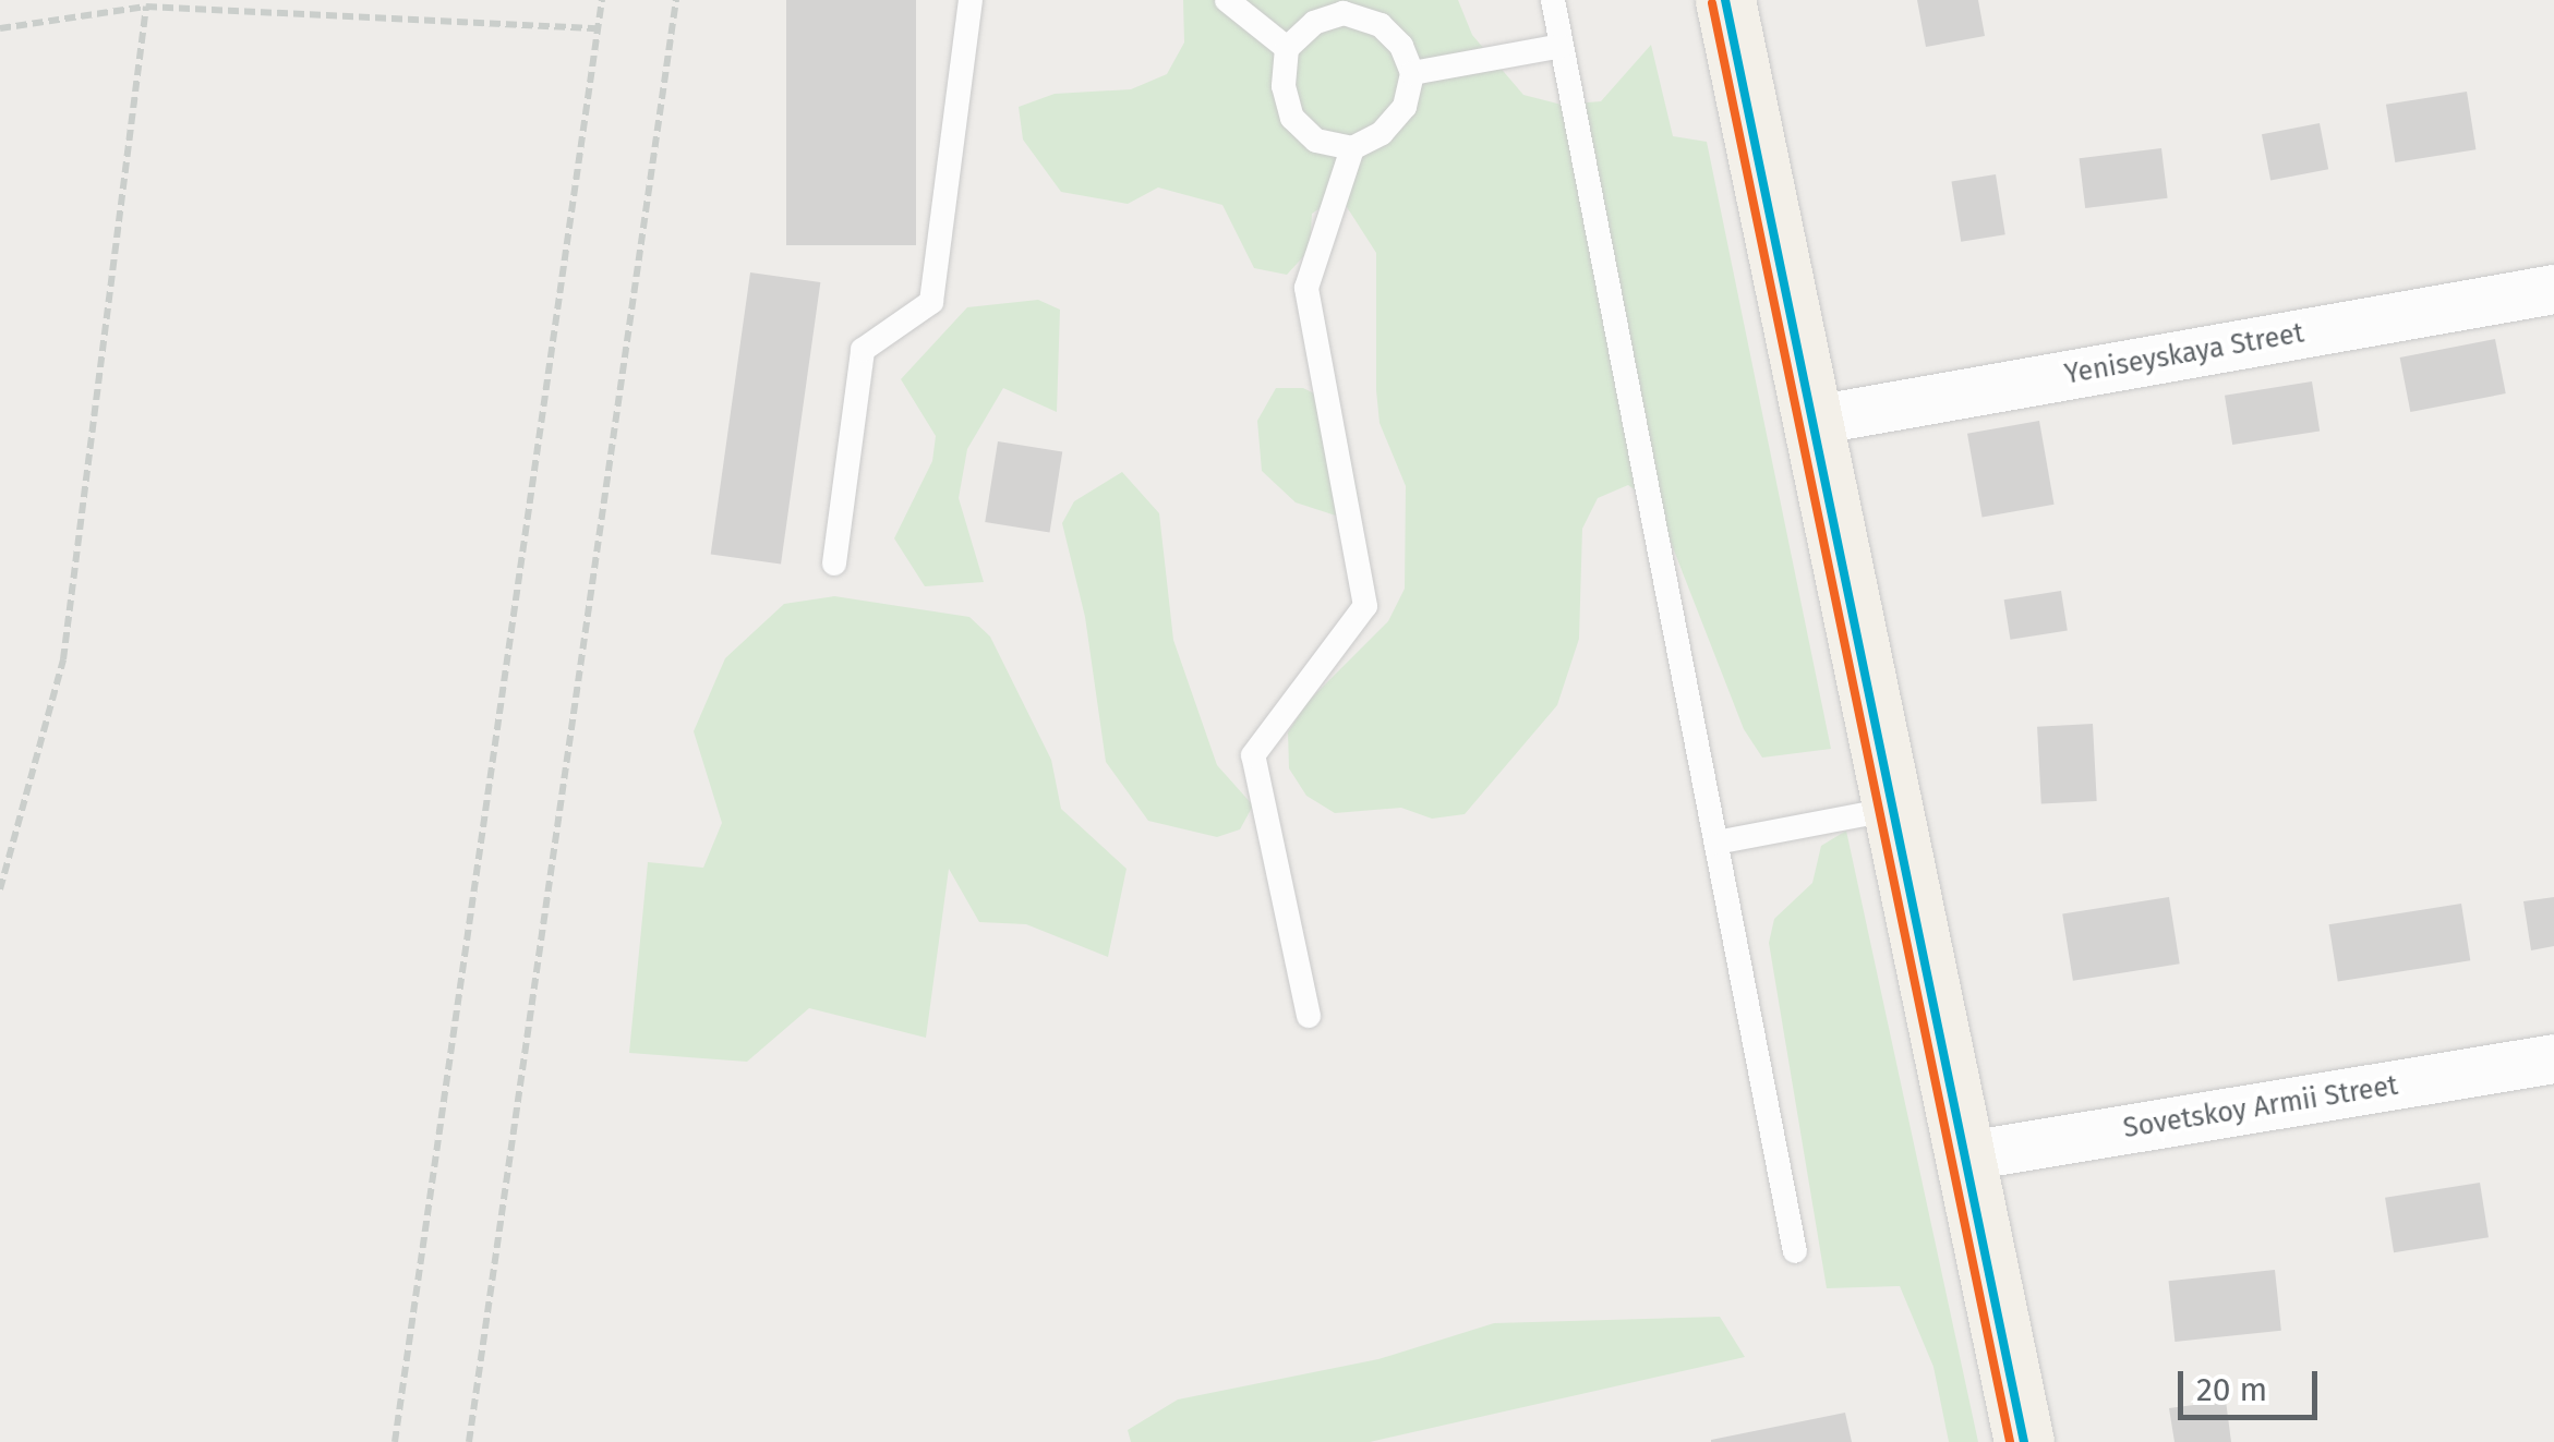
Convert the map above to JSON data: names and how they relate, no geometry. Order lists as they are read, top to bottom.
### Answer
{
  "streets": {
    "street": ["Yeniseyskaya Street", "Sovetskoy Armii Street"]
  },
  "scale_bar": "20 m"
}
